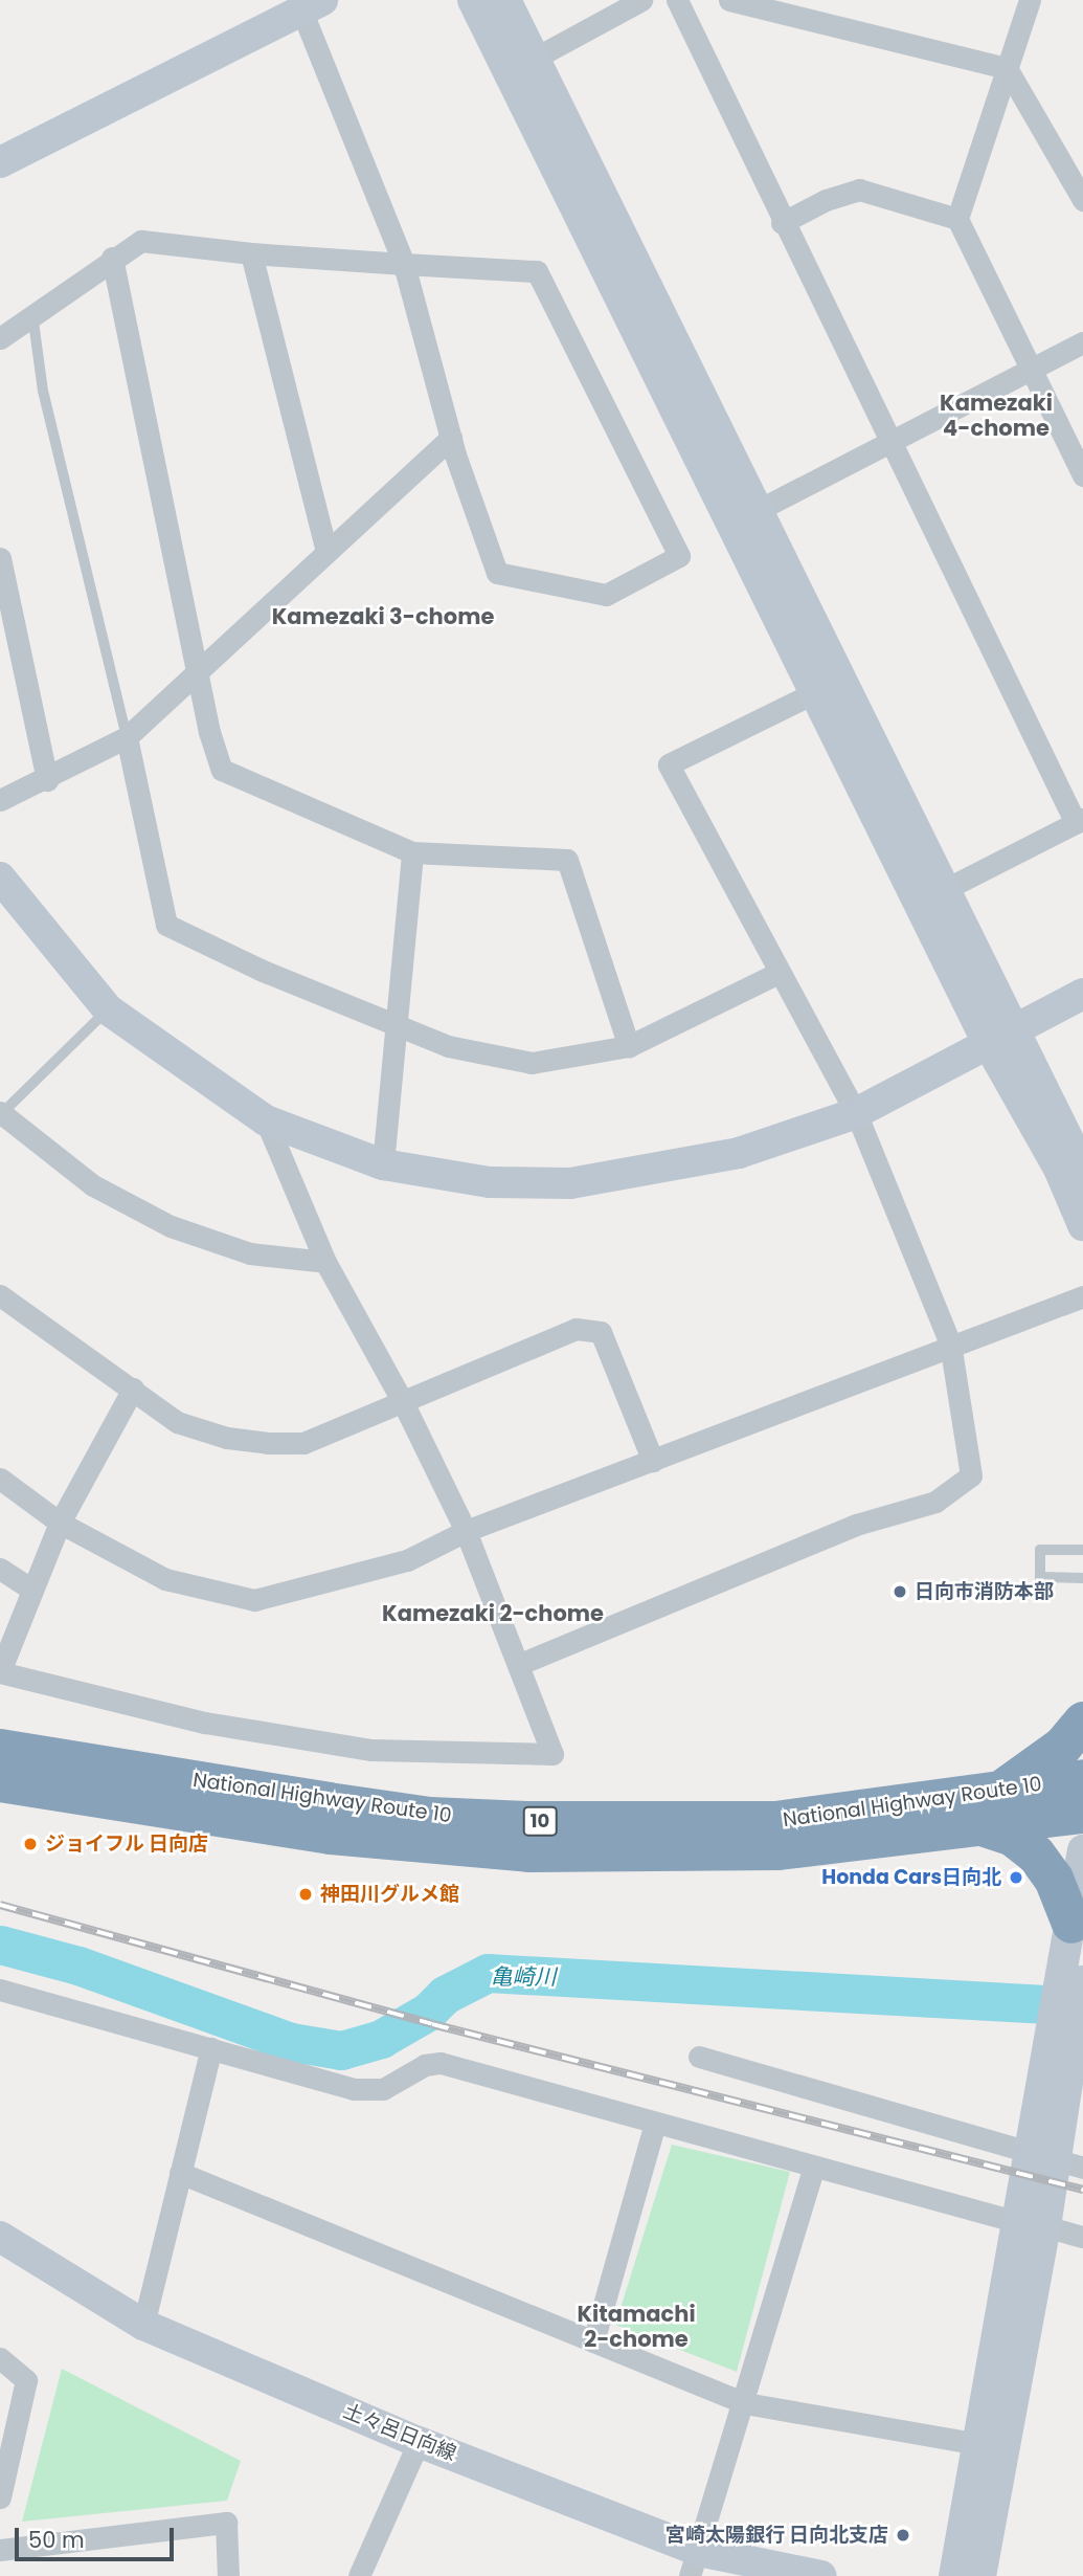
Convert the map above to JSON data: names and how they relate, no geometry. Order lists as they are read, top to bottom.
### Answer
{
  "streets": {
    "highway": ["National Highway Route 10", "10"],
    "street": ["土々呂日向線"]
  },
  "districts": [
    "Kamezaki 4-chome",
    "Kamezaki 3-chome",
    "Kamezaki 2-chome",
    "Kitamachi 2-chome"
  ],
  "water": ["亀崎川"],
  "places": [
    "日向市消防本部",
    "ジョイフル 日向店",
    "Honda Cars日向北",
    "神田川グルメ館",
    "宮崎太陽銀行 日向北支店"
  ],
  "scale_bar": "50 m"
}
